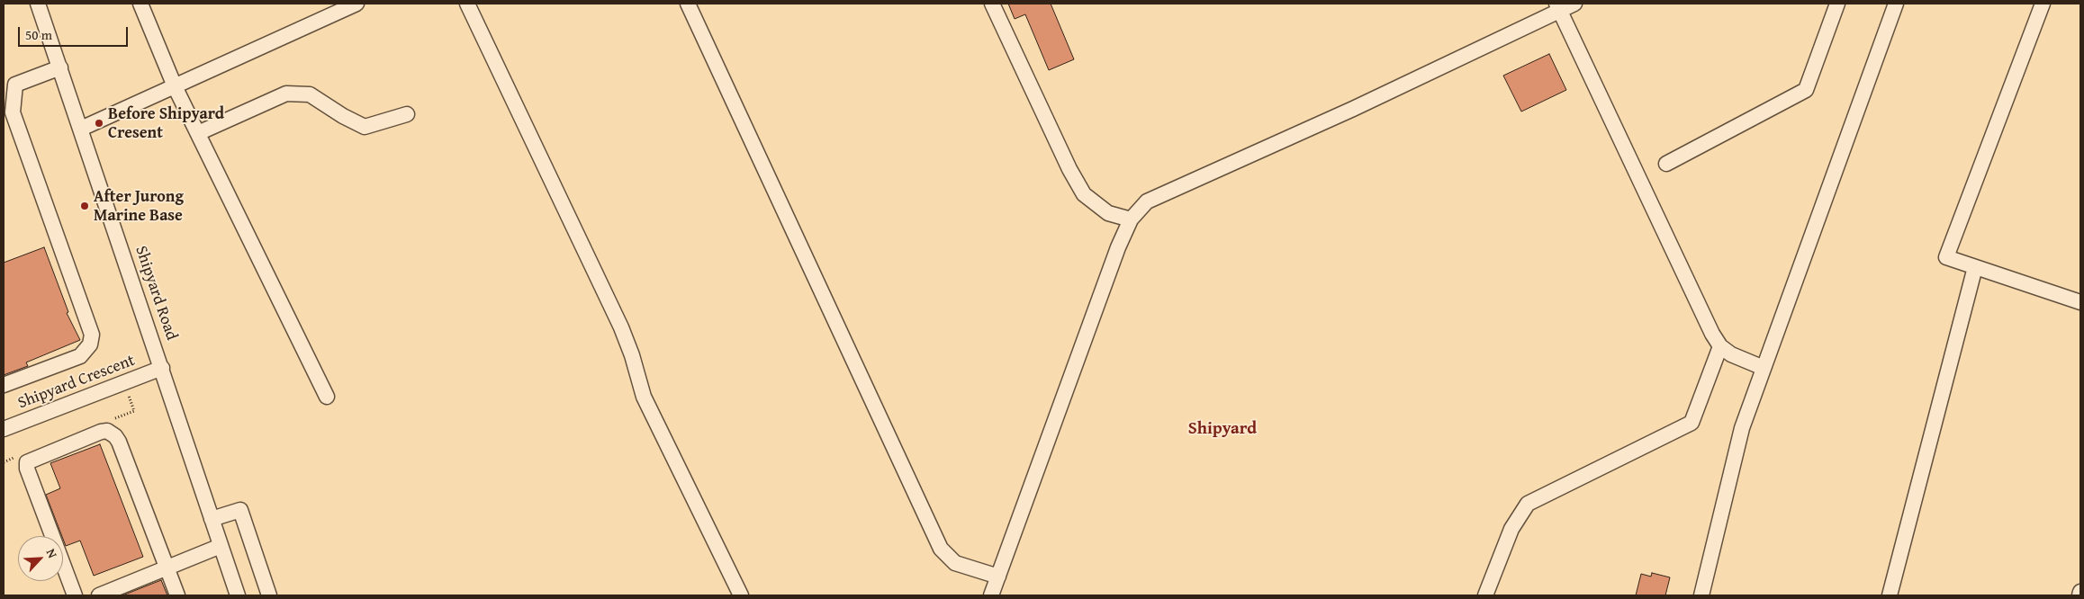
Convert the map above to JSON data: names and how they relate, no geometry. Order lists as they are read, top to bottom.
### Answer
{
  "streets": {
    "street": ["Shipyard Road", "Shipyard Crescent"]
  },
  "crossings": [
    ["Shipyard Road", "Shipyard Crescent"]
  ],
  "districts": ["Shipyard"],
  "places": ["Before Shipyard Cresent", "After Jurong Marine Base"],
  "scale_bar": "50 m",
  "north": "top right"
}
